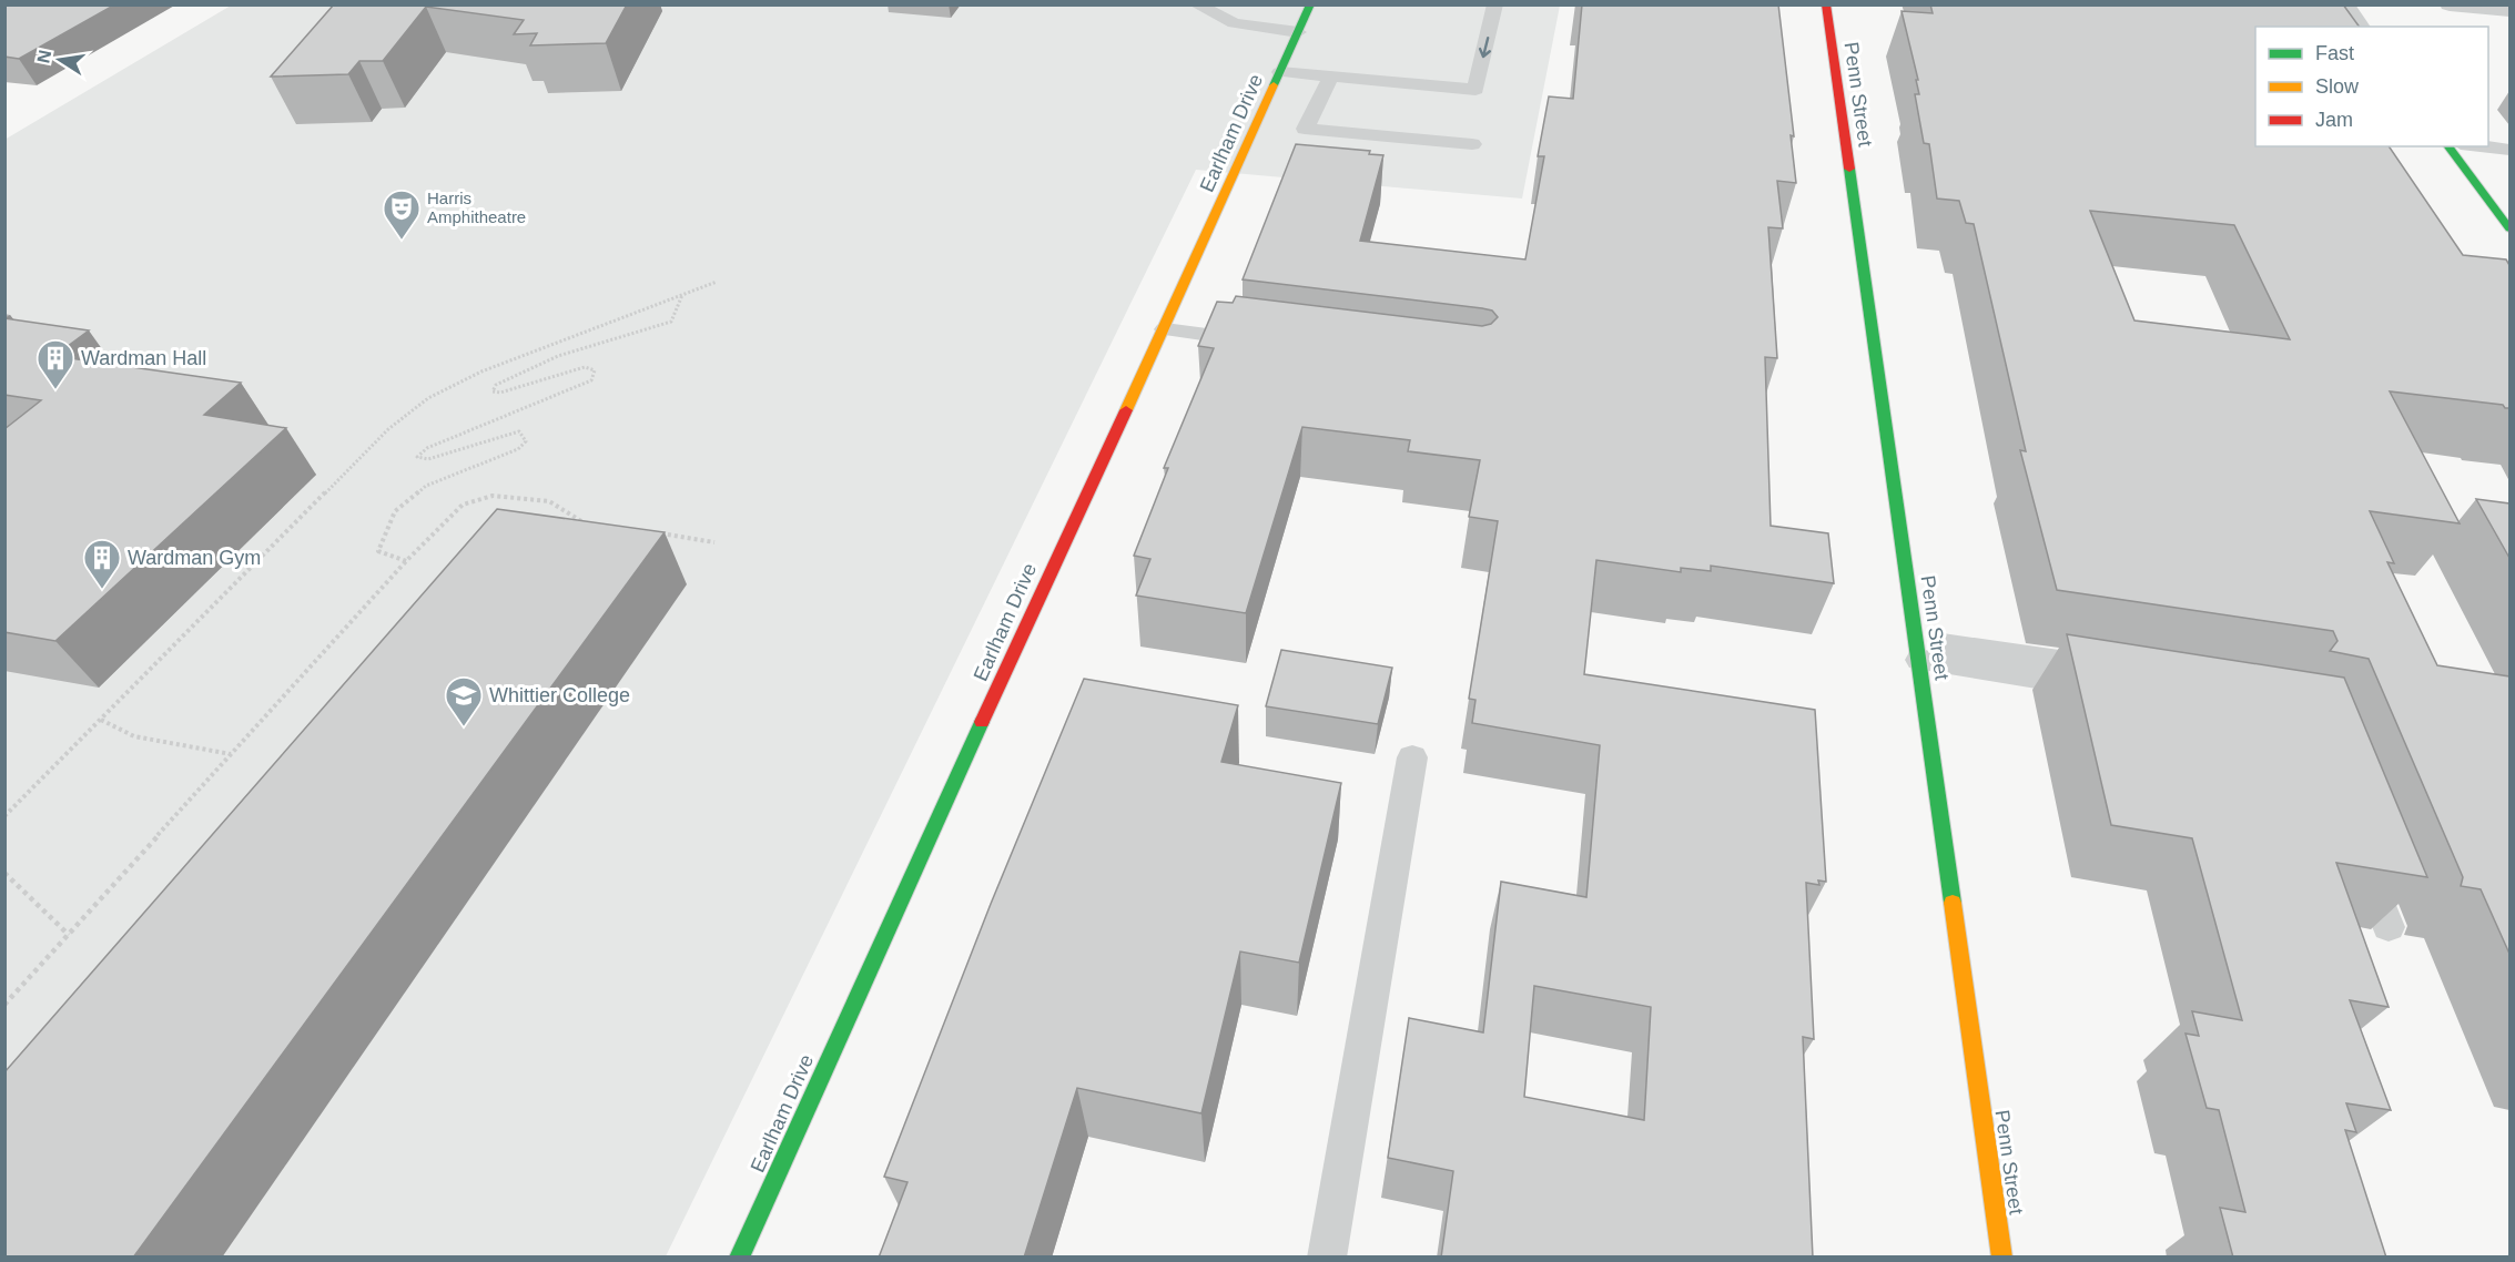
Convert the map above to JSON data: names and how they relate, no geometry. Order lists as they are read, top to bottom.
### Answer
{
  "streets": {
    "street": ["Penn Street", "Earlham Drive"]
  },
  "places": {
    "theatre": ["Harris Amphitheatre"],
    "building": ["Wardman Hall", "Wardman Gym"],
    "school or university": ["Whittier College"]
  },
  "legend": ["Fast", "Slow", "Jam"],
  "north": "left"
}
